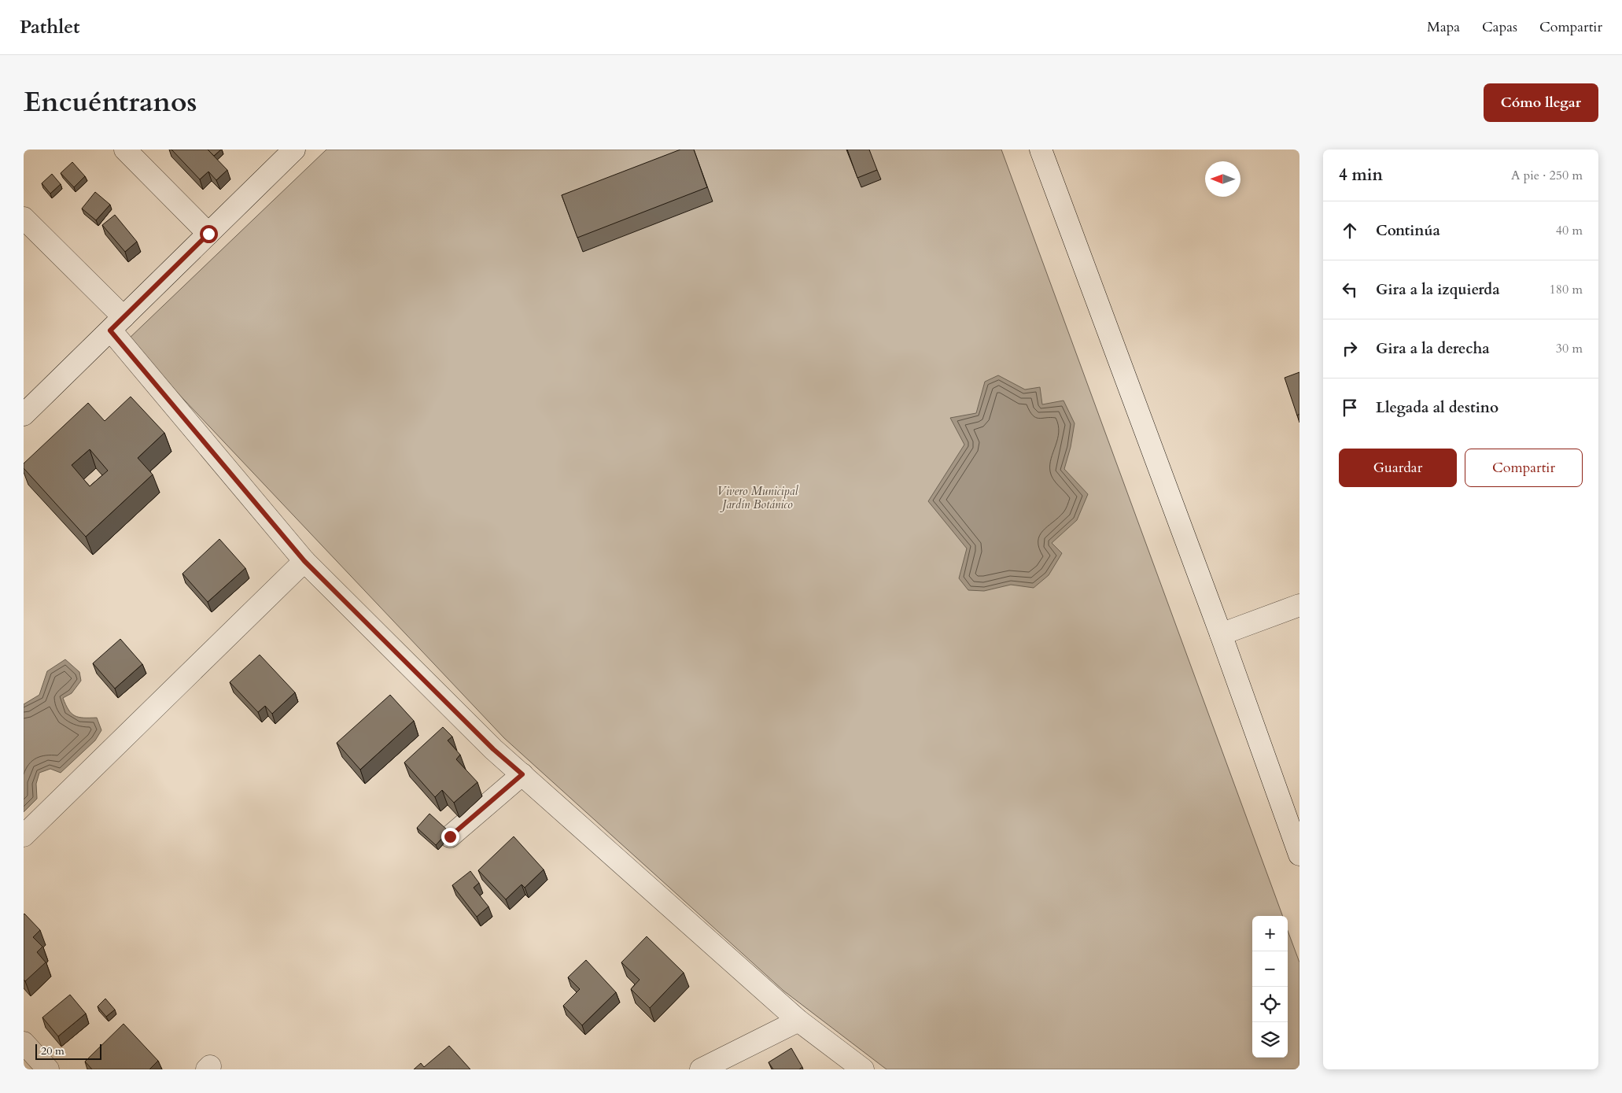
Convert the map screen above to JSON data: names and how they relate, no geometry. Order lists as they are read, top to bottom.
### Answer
{
  "parks": ["Vivero Municipal Jardín Botánico"],
  "scale_bar": "20 m",
  "north": "left",
  "page": {
    "header": "Pathlet",
    "nav": ["Mapa", "Capas", "Compartir"],
    "title": "Encuéntranos",
    "buttons": [
      "Cómo llegar",
      ["Guardar", "Compartir"]
    ],
    "heading": ["4 min", "A pie · 250 m"],
    "list": [
      ["Continúa", "40 m"],
      ["Gira a la izquierda", "180 m"],
      ["Gira a la derecha", "30 m"],
      "Llegada al destino"
    ],
    "map_buttons": ["+", "−"],
    "scale": "20 m"
  }
}
